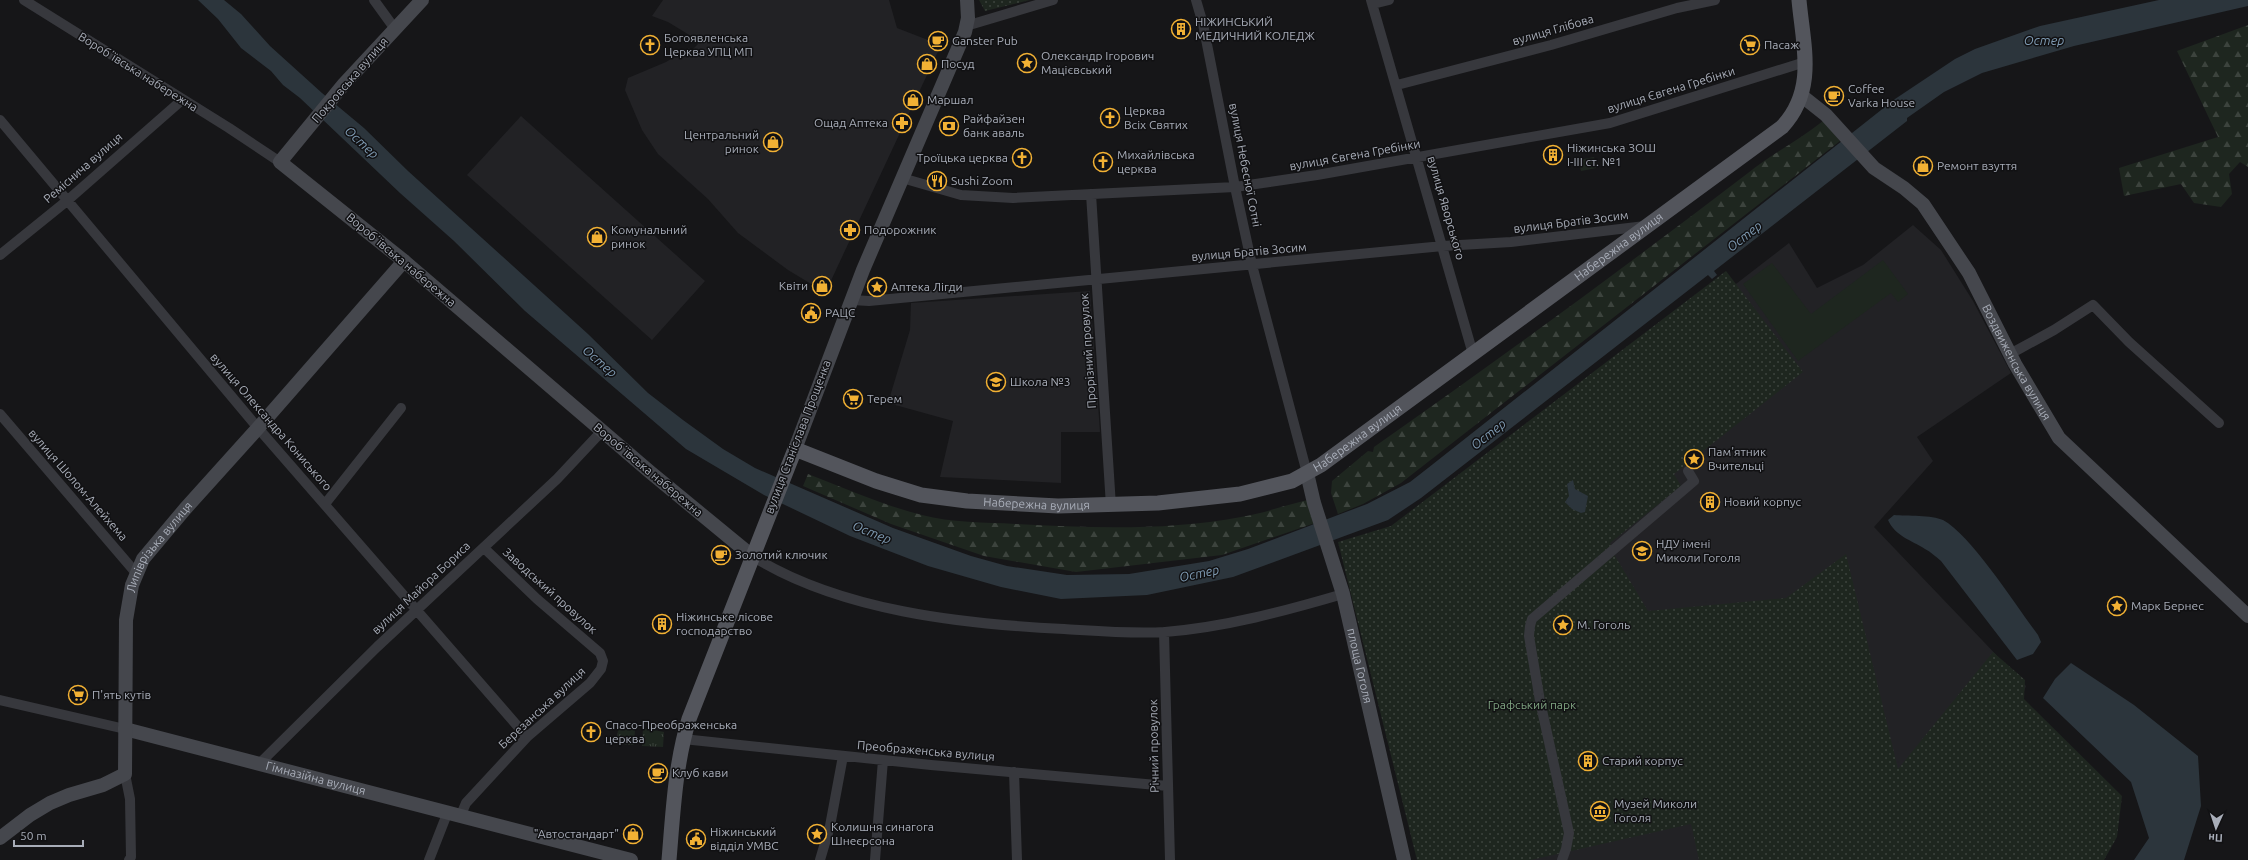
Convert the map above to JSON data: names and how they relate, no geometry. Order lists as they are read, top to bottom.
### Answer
{
  "streets": {
    "main road": ["Набережна вулиця", "вулиця Станіслава Прощенка"],
    "street": [
      "вулиця Глібова",
      "Воробʼївська набережна",
      "Покровська вулиця",
      "вулиця Євгена Гребінки",
      "вулиця Небесної Сотні",
      "Реміснича вулиця",
      "вулиця Яворського",
      "вулиця Братів Зосим",
      "Прорізний провулок",
      "Воздвиженська вулиця",
      "вулиця Олександра Кониського",
      "вулиця Шолом-Алейхема",
      "Липіврізька вулиця",
      "вулиця Майора Бориса",
      "Заводський провулок",
      "площа Гоголя",
      "Березанська вулиця",
      "Річний провулок",
      "Преображенська вулиця",
      "Гімназійна вулиця"
    ]
  },
  "crossings": [
    ["вулиця Глібова", "вулиця Яворського"],
    ["Воробʼївська набережна", "Покровська вулиця"],
    ["Воробʼївська набережна", "Реміснича вулиця"],
    ["Воробʼївська набережна", "вулиця Станіслава Прощенка"],
    ["Воробʼївська набережна", "Липіврізька вулиця"],
    ["Воробʼївська набережна", "вулиця Майора Бориса"],
    ["вулиця Євгена Гребінки", "вулиця Небесної Сотні"],
    ["вулиця Євгена Гребінки", "вулиця Яворського"],
    ["вулиця Євгена Гребінки", "Набережна вулиця"],
    ["вулиця Євгена Гребінки", "Прорізний провулок"],
    ["вулиця Євгена Гребінки", "вулиця Станіслава Прощенка"],
    ["вулиця Небесної Сотні", "вулиця Братів Зосим"],
    ["вулиця Небесної Сотні", "Набережна вулиця"],
    ["вулиця Небесної Сотні", "площа Гоголя"],
    ["Реміснича вулиця", "вулиця Олександра Кониського"],
    ["вулиця Яворського", "вулиця Братів Зосим"],
    ["вулиця Яворського", "Набережна вулиця"],
    ["вулиця Братів Зосим", "Набережна вулиця"],
    ["вулиця Братів Зосим", "Прорізний провулок"],
    ["вулиця Братів Зосим", "вулиця Станіслава Прощенка"],
    ["Набережна вулиця", "Прорізний провулок"],
    ["Набережна вулиця", "Воздвиженська вулиця"],
    ["Набережна вулиця", "вулиця Станіслава Прощенка"],
    ["Набережна вулиця", "площа Гоголя"],
    ["вулиця Олександра Кониського", "Липіврізька вулиця"],
    ["вулиця Олександра Кониського", "вулиця Майора Бориса"],
    ["вулиця Олександра Кониського", "Березанська вулиця"],
    ["вулиця Станіслава Прощенка", "Преображенська вулиця"],
    ["вулиця Шолом-Алейхема", "Липіврізька вулиця"],
    ["Липіврізька вулиця", "Гімназійна вулиця"],
    ["вулиця Майора Бориса", "Заводський провулок"],
    ["вулиця Майора Бориса", "Гімназійна вулиця"],
    ["Заводський провулок", "Березанська вулиця"],
    ["Березанська вулиця", "Гімназійна вулиця"],
    ["Річний провулок", "Преображенська вулиця"]
  ],
  "water": ["Остер"],
  "parks": ["Графський парк"],
  "places": {
    "building": [
      "НІЖИНСЬКИЙ МЕДИЧНИЙ КОЛЕДЖ",
      "Ніжинська ЗОШ І-ІІІ ст. №1",
      "Новий корпус",
      "Ніжинське лісове господарство",
      "Старий корпус"
    ],
    "cafe": [
      "Ganster Pub",
      "Coffee Varka House",
      "Золотий ключик",
      "Клуб кави"
    ],
    "church": [
      "Богоявленська Церква УПЦ МП",
      "Церква Всіх Святих",
      "Троїцька церква",
      "Михайлівська церква",
      "Спасо-Преображенська церква"
    ],
    "supermarket": ["Пасаж", "Терем", "П'ять кутів"],
    "place": [
      "Олександр Ігорович Мацієвський",
      "Аптека Лігди",
      "Пам'ятник Вчительці",
      "Марк Бернес",
      "М. Гоголь",
      "Колишня синагога Шнеєрсона"
    ],
    "shop": [
      "Посуд",
      "Маршал",
      "Центральний ринок",
      "Ремонт взуття",
      "Комунальний ринок",
      "Квіти",
      "\"Автостандарт\""
    ],
    "pharmacy": ["Ощад Аптека", "Подорожник"],
    "bank": ["Райфайзен банк аваль"],
    "restaurant": ["Sushi Zoom"],
    "public building": ["РАЦС", "Ніжинський відділ УМВС"],
    "school or university": ["Школа №3", "НДУ імені Миколи Гоголя"],
    "museum": ["Музей Миколи Гоголя"]
  },
  "scale_bar": "50 m",
  "north": "bottom"
}
